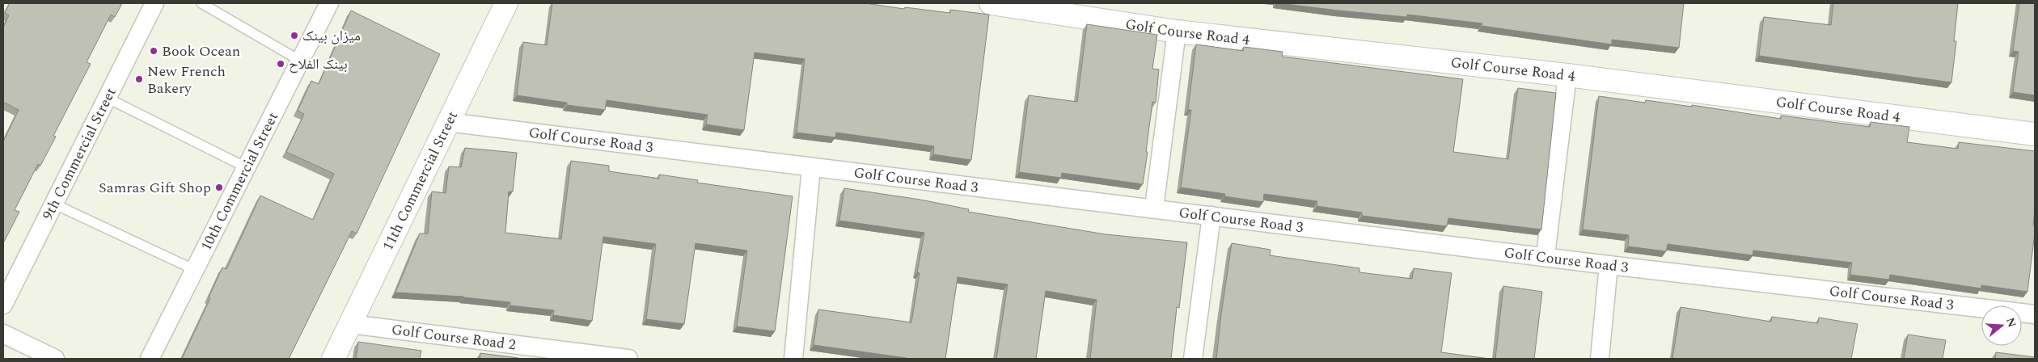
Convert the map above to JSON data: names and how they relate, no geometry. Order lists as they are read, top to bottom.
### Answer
{
  "streets": {
    "street": [
      "Golf Course Road 4",
      "Golf Course Road 3",
      "9th Commercial Street",
      "10th Commercial Street",
      "11th Commercial Street",
      "Golf Course Road 2"
    ]
  },
  "crossings": [
    ["Golf Course Road 3", "11th Commercial Street"],
    ["11th Commercial Street", "Golf Course Road 2"]
  ],
  "places": [
    "میزان بینک",
    "Book Ocean",
    "بینک الفلاح",
    "New French Bakery",
    "Samras Gift Shop"
  ],
  "north": "right"
}
